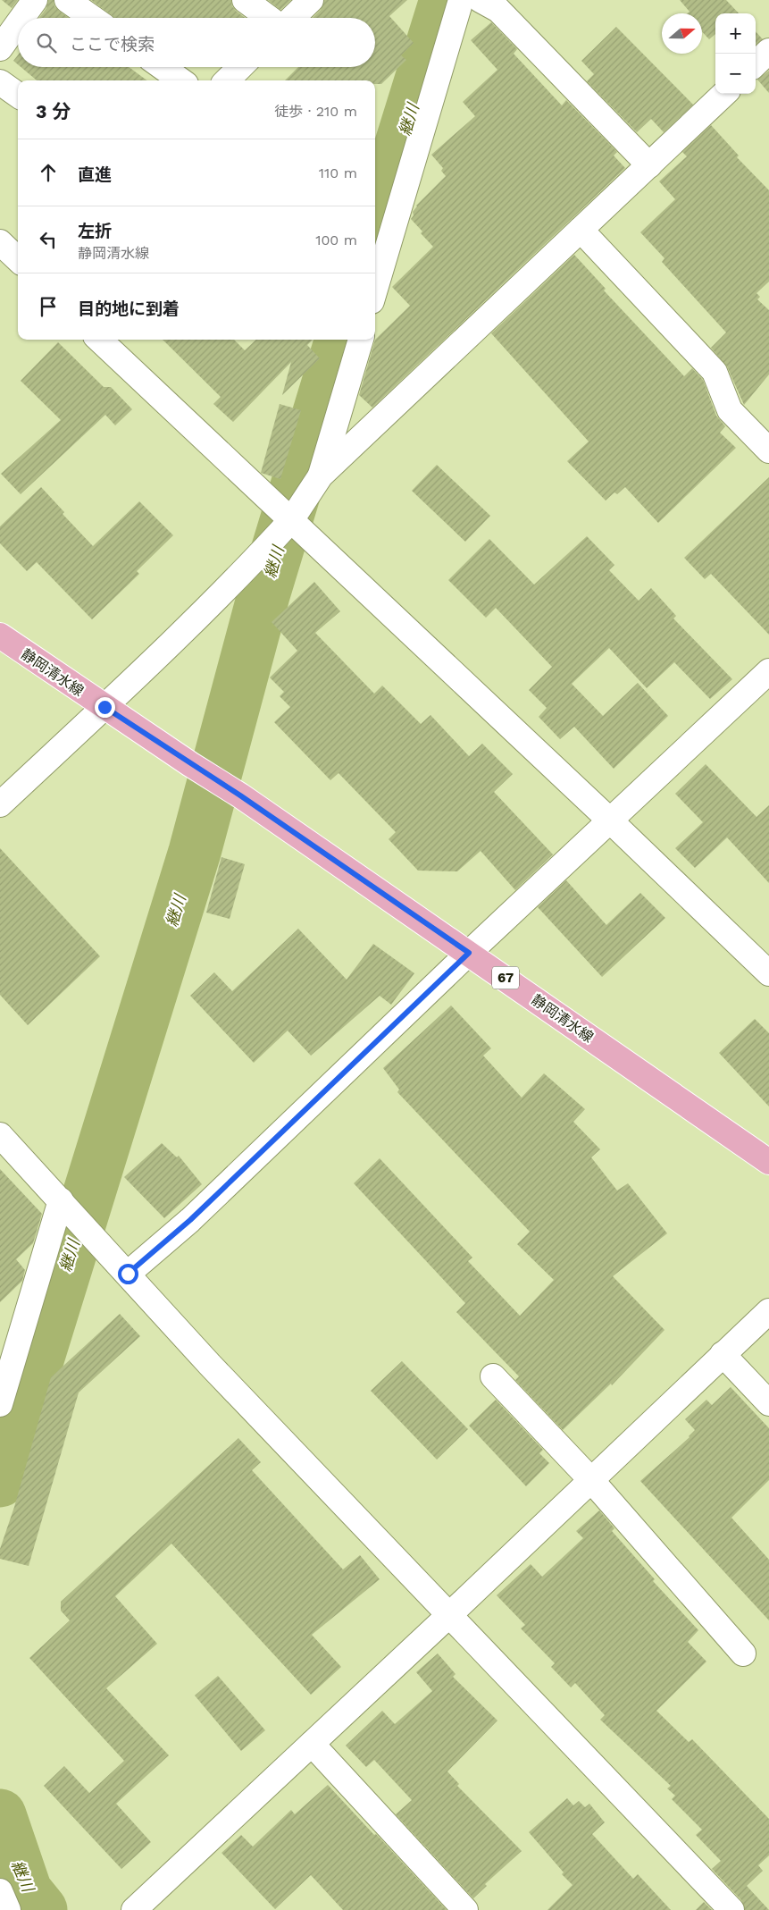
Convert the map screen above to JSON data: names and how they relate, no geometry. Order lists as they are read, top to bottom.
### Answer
{
  "streets": {
    "main road": ["静岡清水線", "67"]
  },
  "water": ["継川"],
  "north": "right",
  "page": {
    "map_buttons": ["+", "−"],
    "search": "ここで検索",
    "heading": ["3 分", "徒歩 · 210 m"],
    "list": [
      ["直進", "110 m"],
      ["左折", "静岡清水線", "100 m"],
      "目的地に到着"
    ]
  }
}
